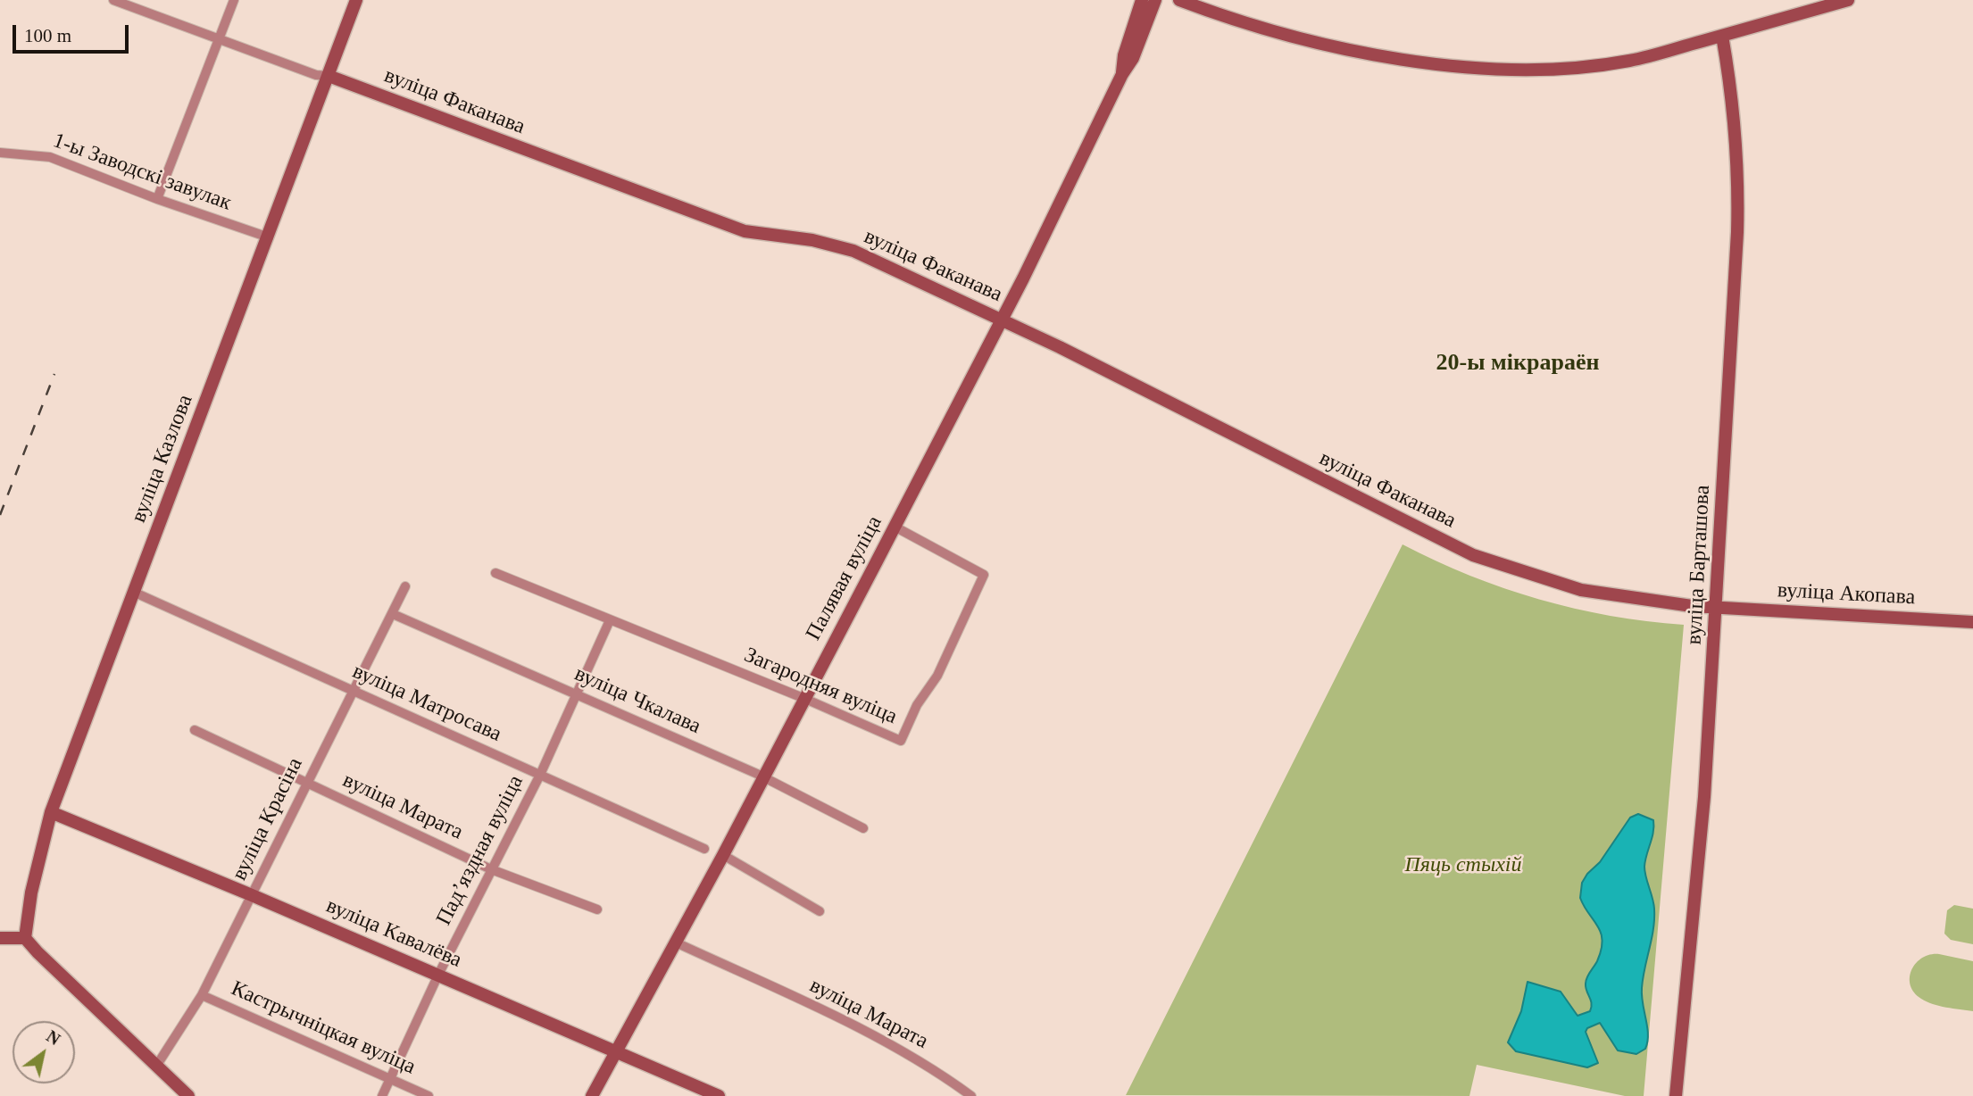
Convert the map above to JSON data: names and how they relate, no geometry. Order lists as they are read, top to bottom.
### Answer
{
  "streets": {
    "main road": [
      "вуліца Факанава",
      "вуліца Казлова",
      "вуліца Барташова",
      "Палявая вуліца",
      "вуліца Акопава",
      "вуліца Кавалёва"
    ],
    "street": [
      "1-ы Заводскі завулак",
      "Загародняя вуліца",
      "вуліца Чкалава",
      "вуліца Матросава",
      "вуліца Марата",
      "вуліца Красіна",
      "Падʼяздная вуліца",
      "Кастрычніцкая вуліца"
    ]
  },
  "crossings": [
    ["вуліца Факанава", "вуліца Казлова"],
    ["вуліца Факанава", "вуліца Барташова"],
    ["вуліца Факанава", "Палявая вуліца"],
    ["вуліца Факанава", "вуліца Акопава"],
    ["1-ы Заводскі завулак", "вуліца Казлова"],
    ["вуліца Казлова", "вуліца Матросава"],
    ["вуліца Казлова", "вуліца Кавалёва"],
    ["вуліца Барташова", "вуліца Акопава"],
    ["Палявая вуліца", "Загародняя вуліца"],
    ["Палявая вуліца", "вуліца Чкалава"],
    ["Палявая вуліца", "вуліца Марата"],
    ["Палявая вуліца", "вуліца Кавалёва"],
    ["Загародняя вуліца", "Падʼяздная вуліца"],
    ["вуліца Чкалава", "вуліца Красіна"],
    ["вуліца Чкалава", "Падʼяздная вуліца"],
    ["вуліца Матросава", "вуліца Красіна"],
    ["вуліца Матросава", "Падʼяздная вуліца"],
    ["вуліца Марата", "вуліца Красіна"],
    ["вуліца Марата", "Падʼяздная вуліца"],
    ["вуліца Красіна", "вуліца Кавалёва"],
    ["вуліца Красіна", "Кастрычніцкая вуліца"],
    ["Падʼяздная вуліца", "вуліца Кавалёва"],
    ["Падʼяздная вуліца", "Кастрычніцкая вуліца"]
  ],
  "districts": ["20-ы мікрараён"],
  "parks": ["Пяць стыхій"],
  "scale_bar": "100 m",
  "north": "top right"
}
